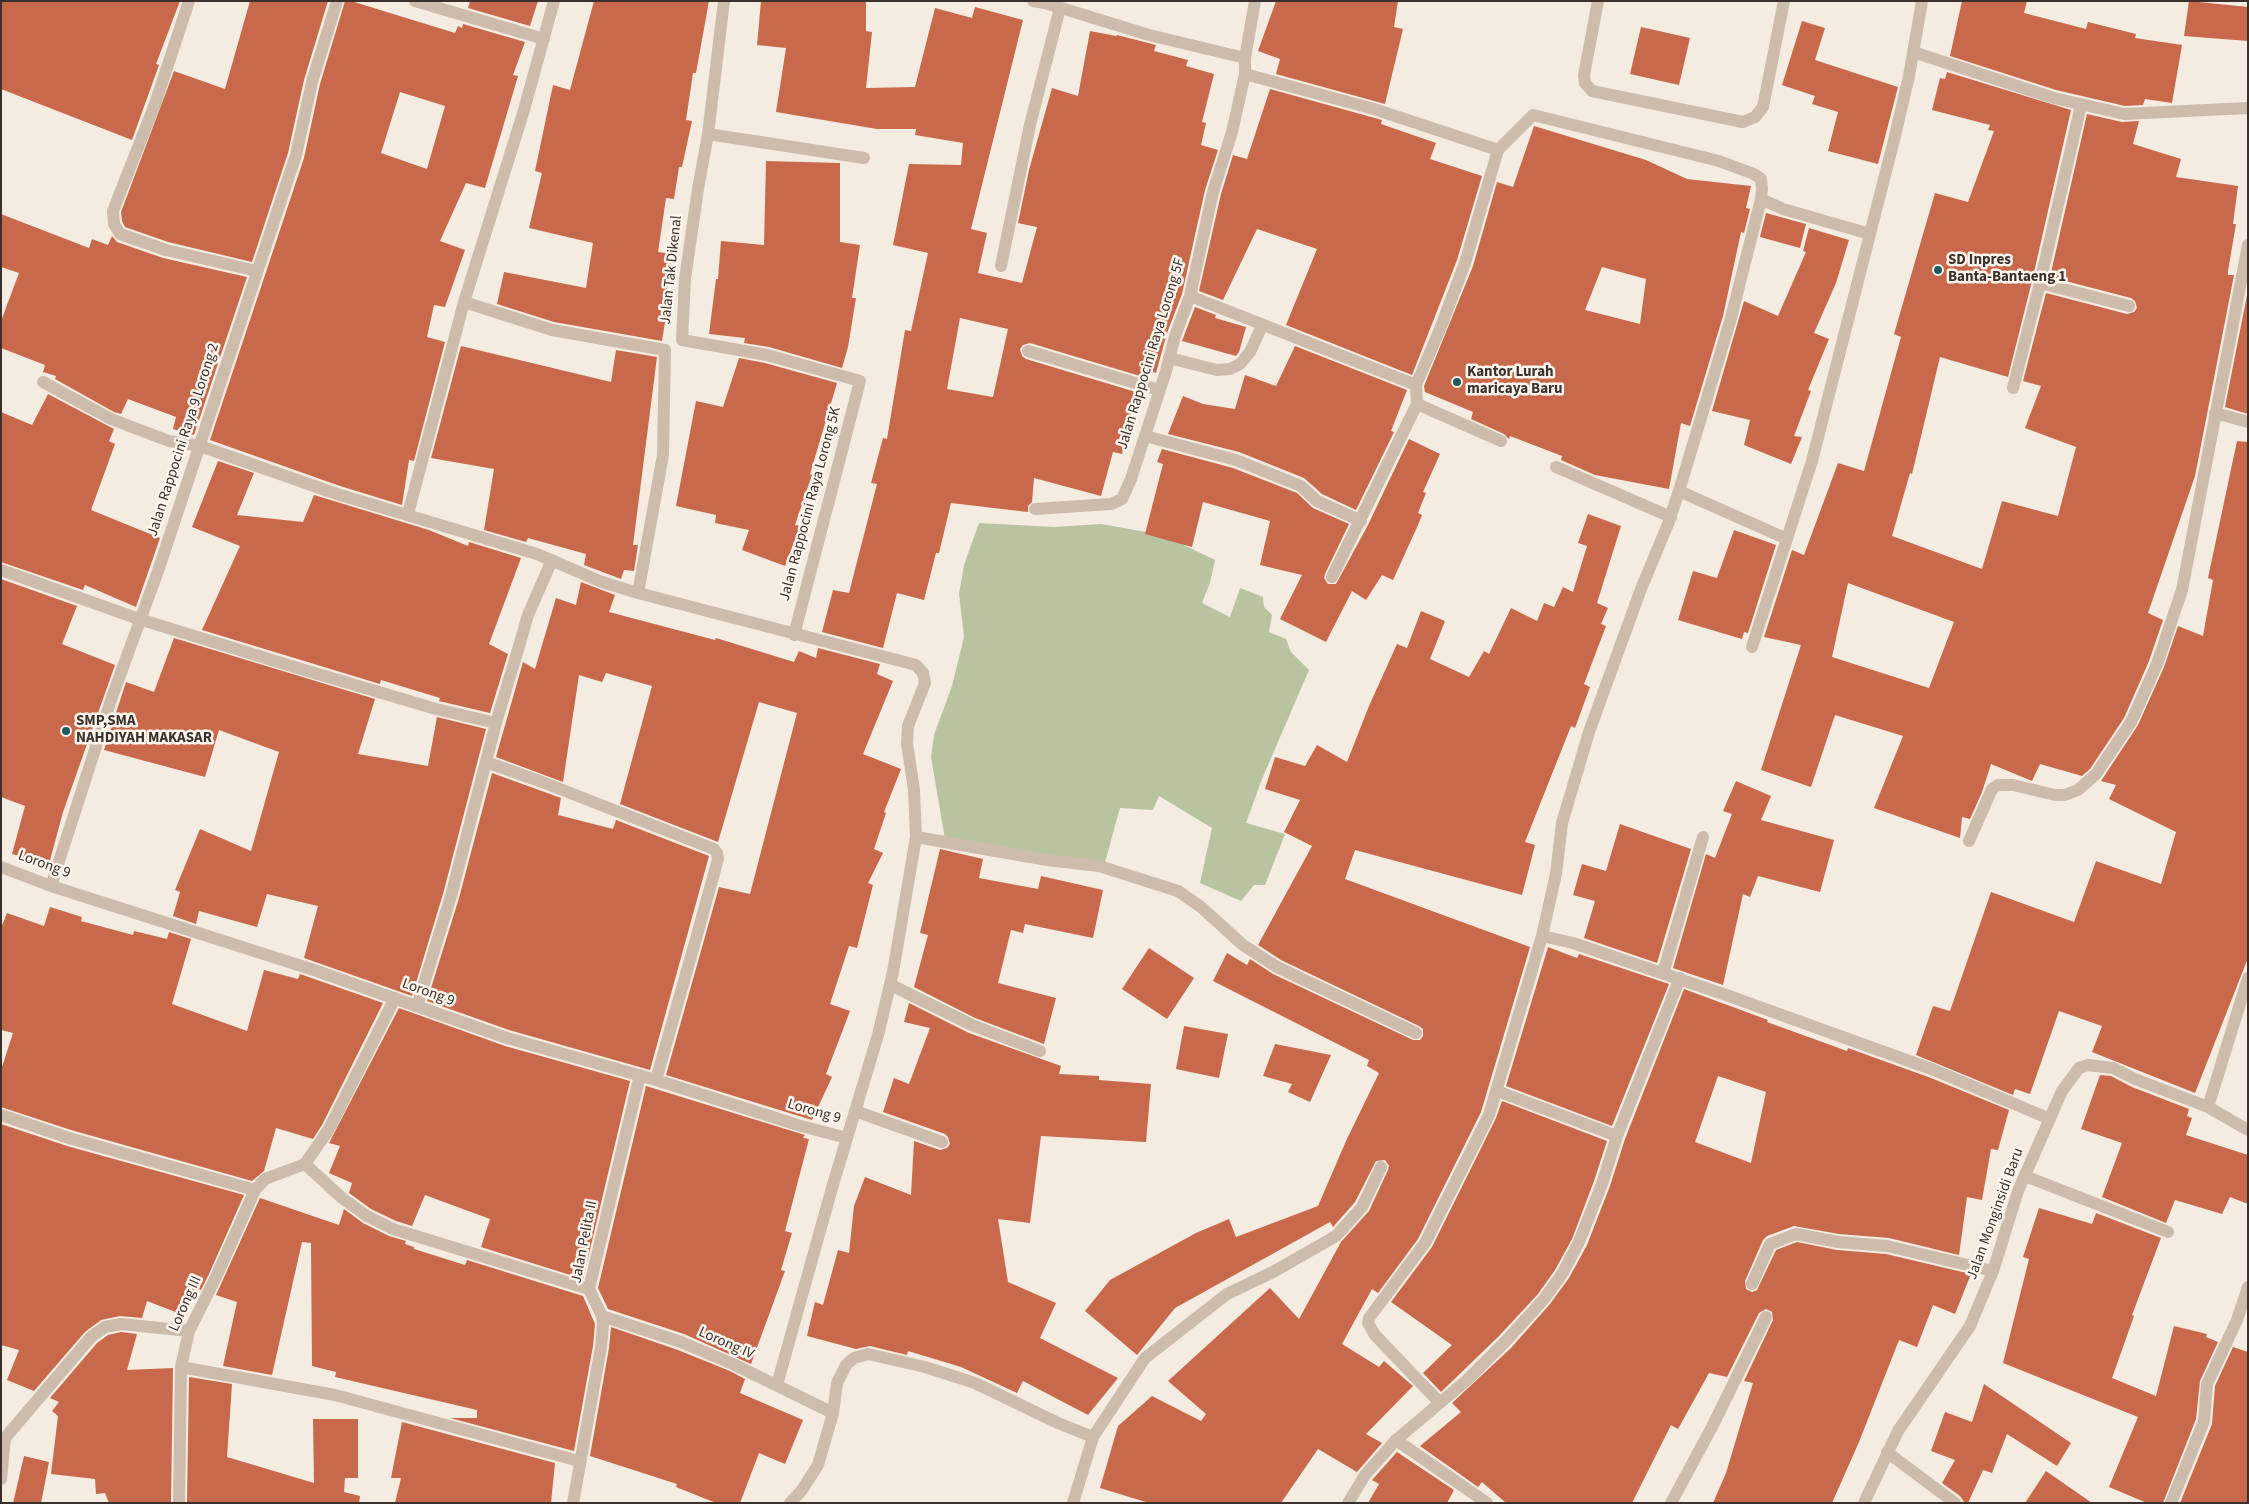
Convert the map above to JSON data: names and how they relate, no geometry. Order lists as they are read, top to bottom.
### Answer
{
  "streets": {
    "street": [
      "Jalan Tak Dikenal",
      "Jalan Rappocini Raya Lorong 5F",
      "Jalan Rappocini Raya 9 Lorong 2",
      "Jalan Rappocini Raya Lorong 5K",
      "Lorong 9",
      "Jalan Monginsidi Baru",
      "Jalan Pelita II",
      "Lorong III",
      "Lorong IV"
    ]
  },
  "crossings": [
    ["Jalan Tak Dikenal", "Jalan Rappocini Raya Lorong 5K"],
    ["Jalan Rappocini Raya 9 Lorong 2", "Lorong 9"],
    ["Lorong 9", "Jalan Pelita II"],
    ["Jalan Pelita II", "Lorong IV"]
  ],
  "places": ["SD Inpres Banta-Bantaeng 1", "Kantor Lurah maricaya Baru", "SMP,SMA NAHDIYAH MAKASAR"]
}
